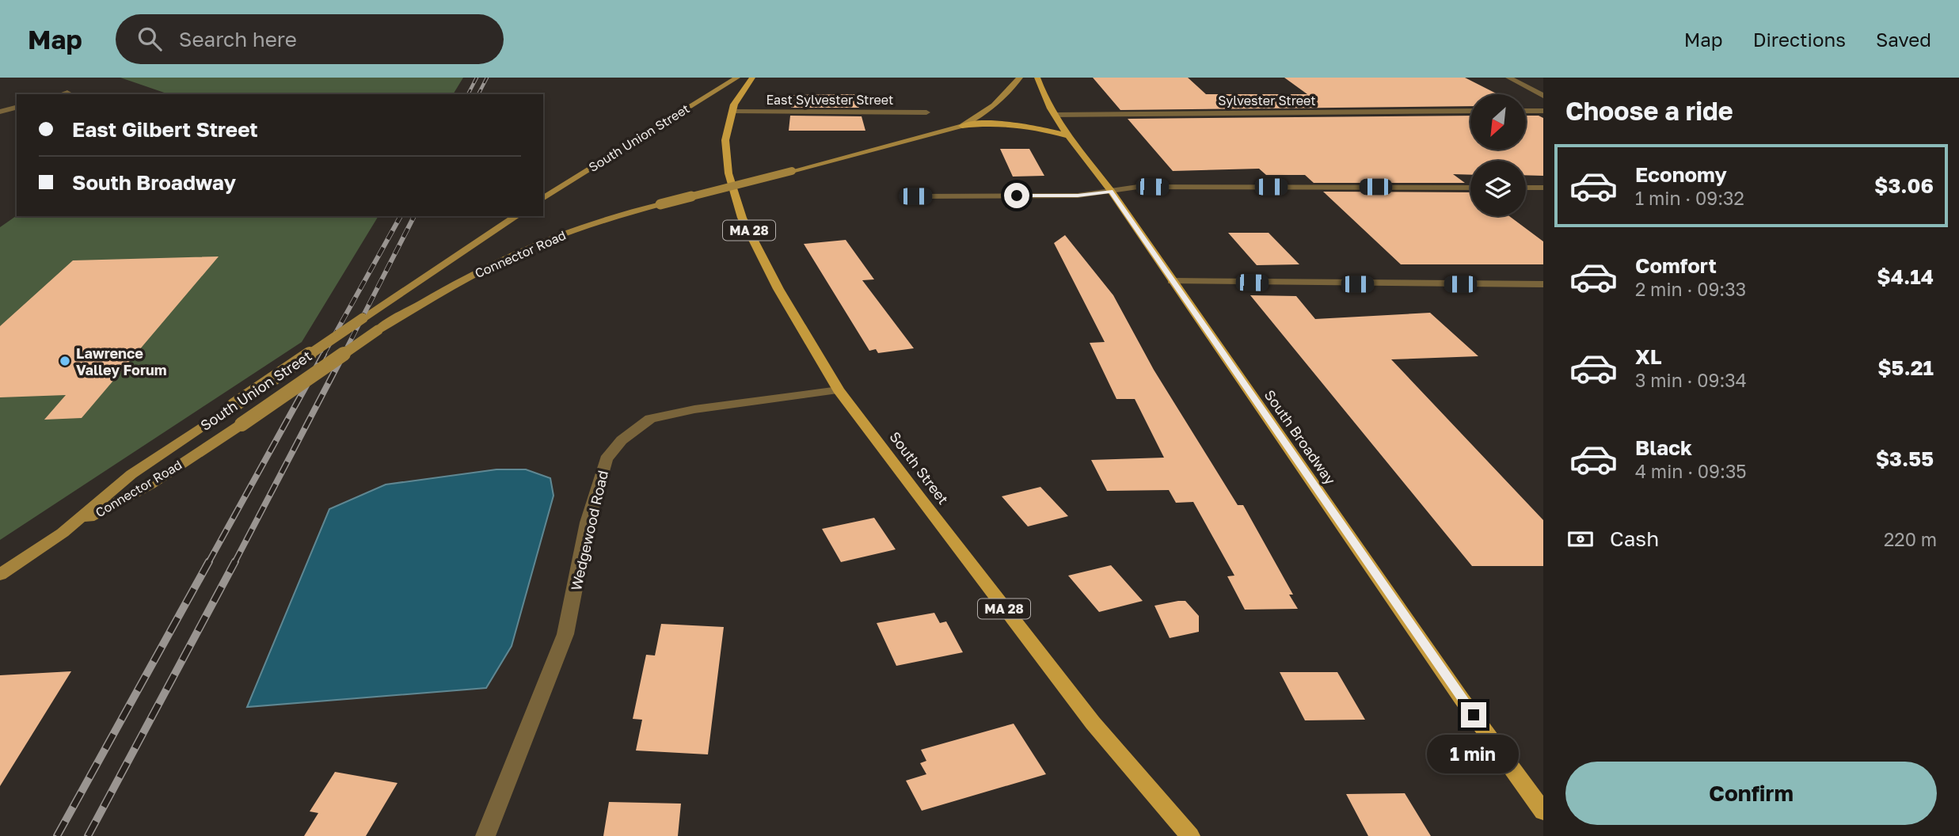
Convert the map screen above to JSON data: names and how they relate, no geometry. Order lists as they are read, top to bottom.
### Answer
{
  "streets": {
    "main road": [
      "South Union Street",
      "MA 28",
      "Connector Road",
      "South Broadway",
      "South Street"
    ],
    "street": ["East Sylvester Street", "Sylvester Street", "Wedgewood Road"]
  },
  "crossings": [
    ["East Sylvester Street", "South Street"],
    ["Sylvester Street", "South Broadway"],
    ["South Union Street", "Connector Road"],
    ["South Street", "Wedgewood Road"]
  ],
  "places": ["Lawrence Valley Forum"],
  "north": "bottom left",
  "page": {
    "header": "Map",
    "search": "Search here",
    "nav": ["Map", "Directions", "Saved"],
    "heading": "Choose a ride",
    "banner": ["East Gilbert Street", "South Broadway"],
    "list": [
      {
        "name": "Economy",
        "note": "1 min · 09:32",
        "value": "$3.06"
      },
      {
        "name": "Comfort",
        "note": "2 min · 09:33",
        "value": "$4.14"
      },
      {
        "name": "XL",
        "note": "3 min · 09:34",
        "value": "$5.21"
      },
      {
        "name": "Black",
        "note": "4 min · 09:35",
        "value": "$3.55"
      }
    ],
    "pay": ["Cash", "220 m"],
    "bubble": "1 min",
    "buttons": "Confirm"
  }
}
